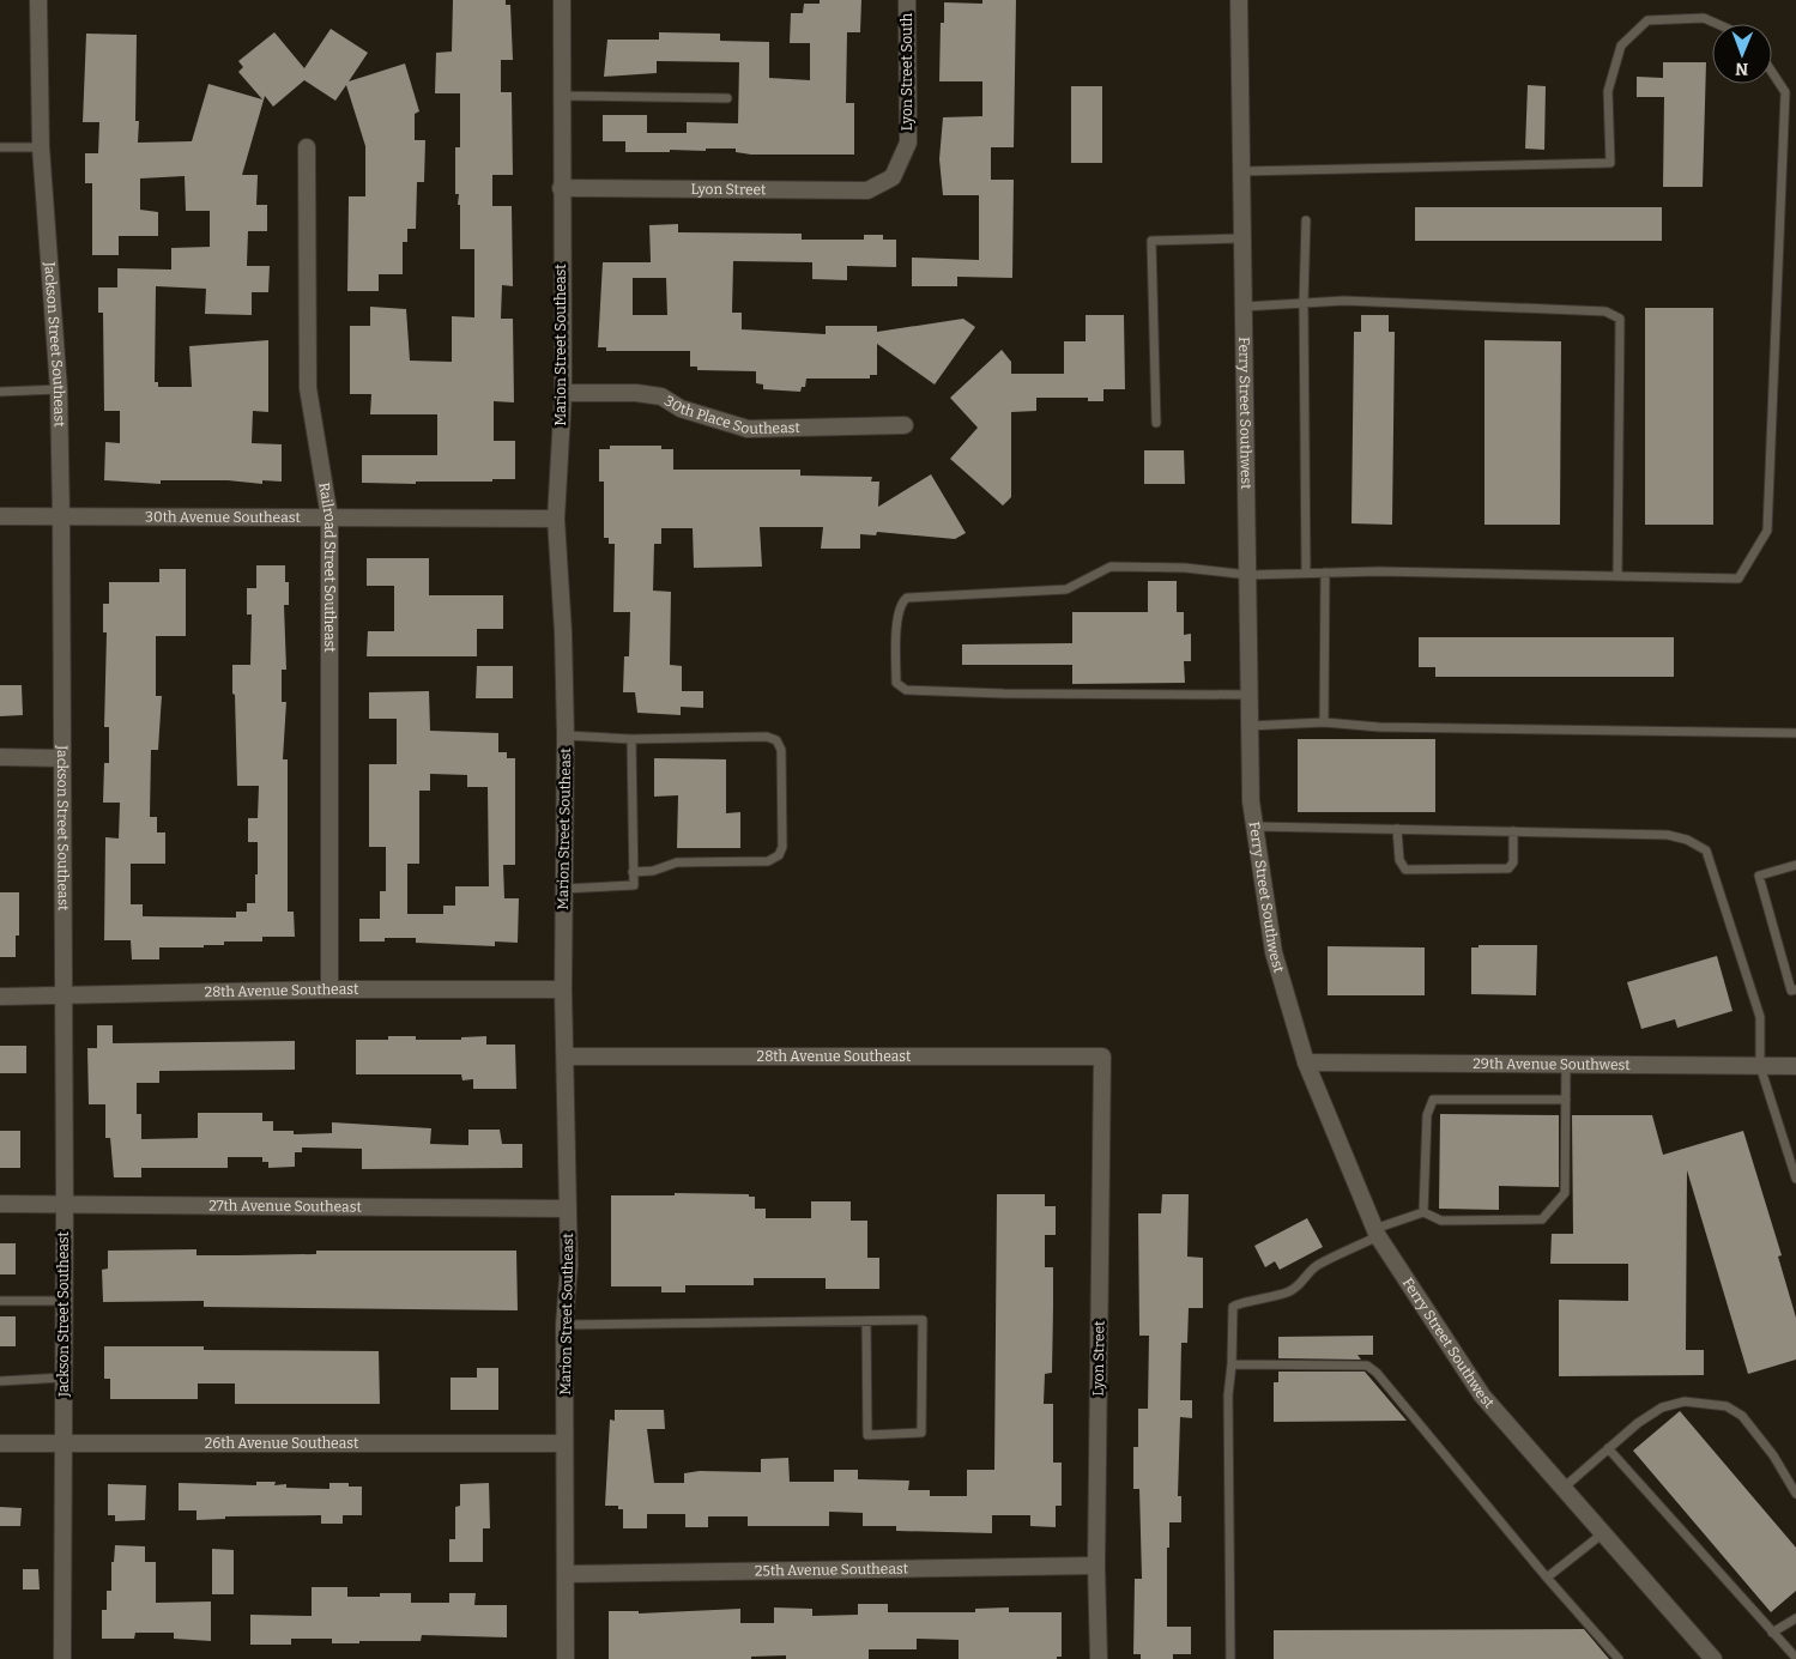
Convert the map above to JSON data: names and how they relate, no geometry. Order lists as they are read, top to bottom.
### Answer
{
  "streets": {
    "street": [
      "Lyon Street South",
      "Lyon Street",
      "Jackson Street Southeast",
      "Marion Street Southeast",
      "30th Place Southeast",
      "Ferry Street Southwest",
      "30th Avenue Southeast",
      "Railroad Street Southeast",
      "28th Avenue Southeast",
      "29th Avenue Southwest",
      "27th Avenue Southeast",
      "26th Avenue Southeast",
      "25th Avenue Southeast"
    ]
  },
  "crossings": [
    ["Lyon Street South", "Lyon Street"],
    ["Lyon Street", "Marion Street Southeast"],
    ["Lyon Street", "28th Avenue Southeast"],
    ["Lyon Street", "25th Avenue Southeast"],
    ["Jackson Street Southeast", "30th Avenue Southeast"],
    ["Jackson Street Southeast", "28th Avenue Southeast"],
    ["Jackson Street Southeast", "27th Avenue Southeast"],
    ["Jackson Street Southeast", "26th Avenue Southeast"],
    ["Marion Street Southeast", "30th Place Southeast"],
    ["Marion Street Southeast", "30th Avenue Southeast"],
    ["Marion Street Southeast", "28th Avenue Southeast"],
    ["Marion Street Southeast", "27th Avenue Southeast"],
    ["Marion Street Southeast", "26th Avenue Southeast"],
    ["Marion Street Southeast", "25th Avenue Southeast"],
    ["Ferry Street Southwest", "29th Avenue Southwest"],
    ["30th Avenue Southeast", "Railroad Street Southeast"],
    ["Railroad Street Southeast", "28th Avenue Southeast"]
  ],
  "north": "bottom"
}
